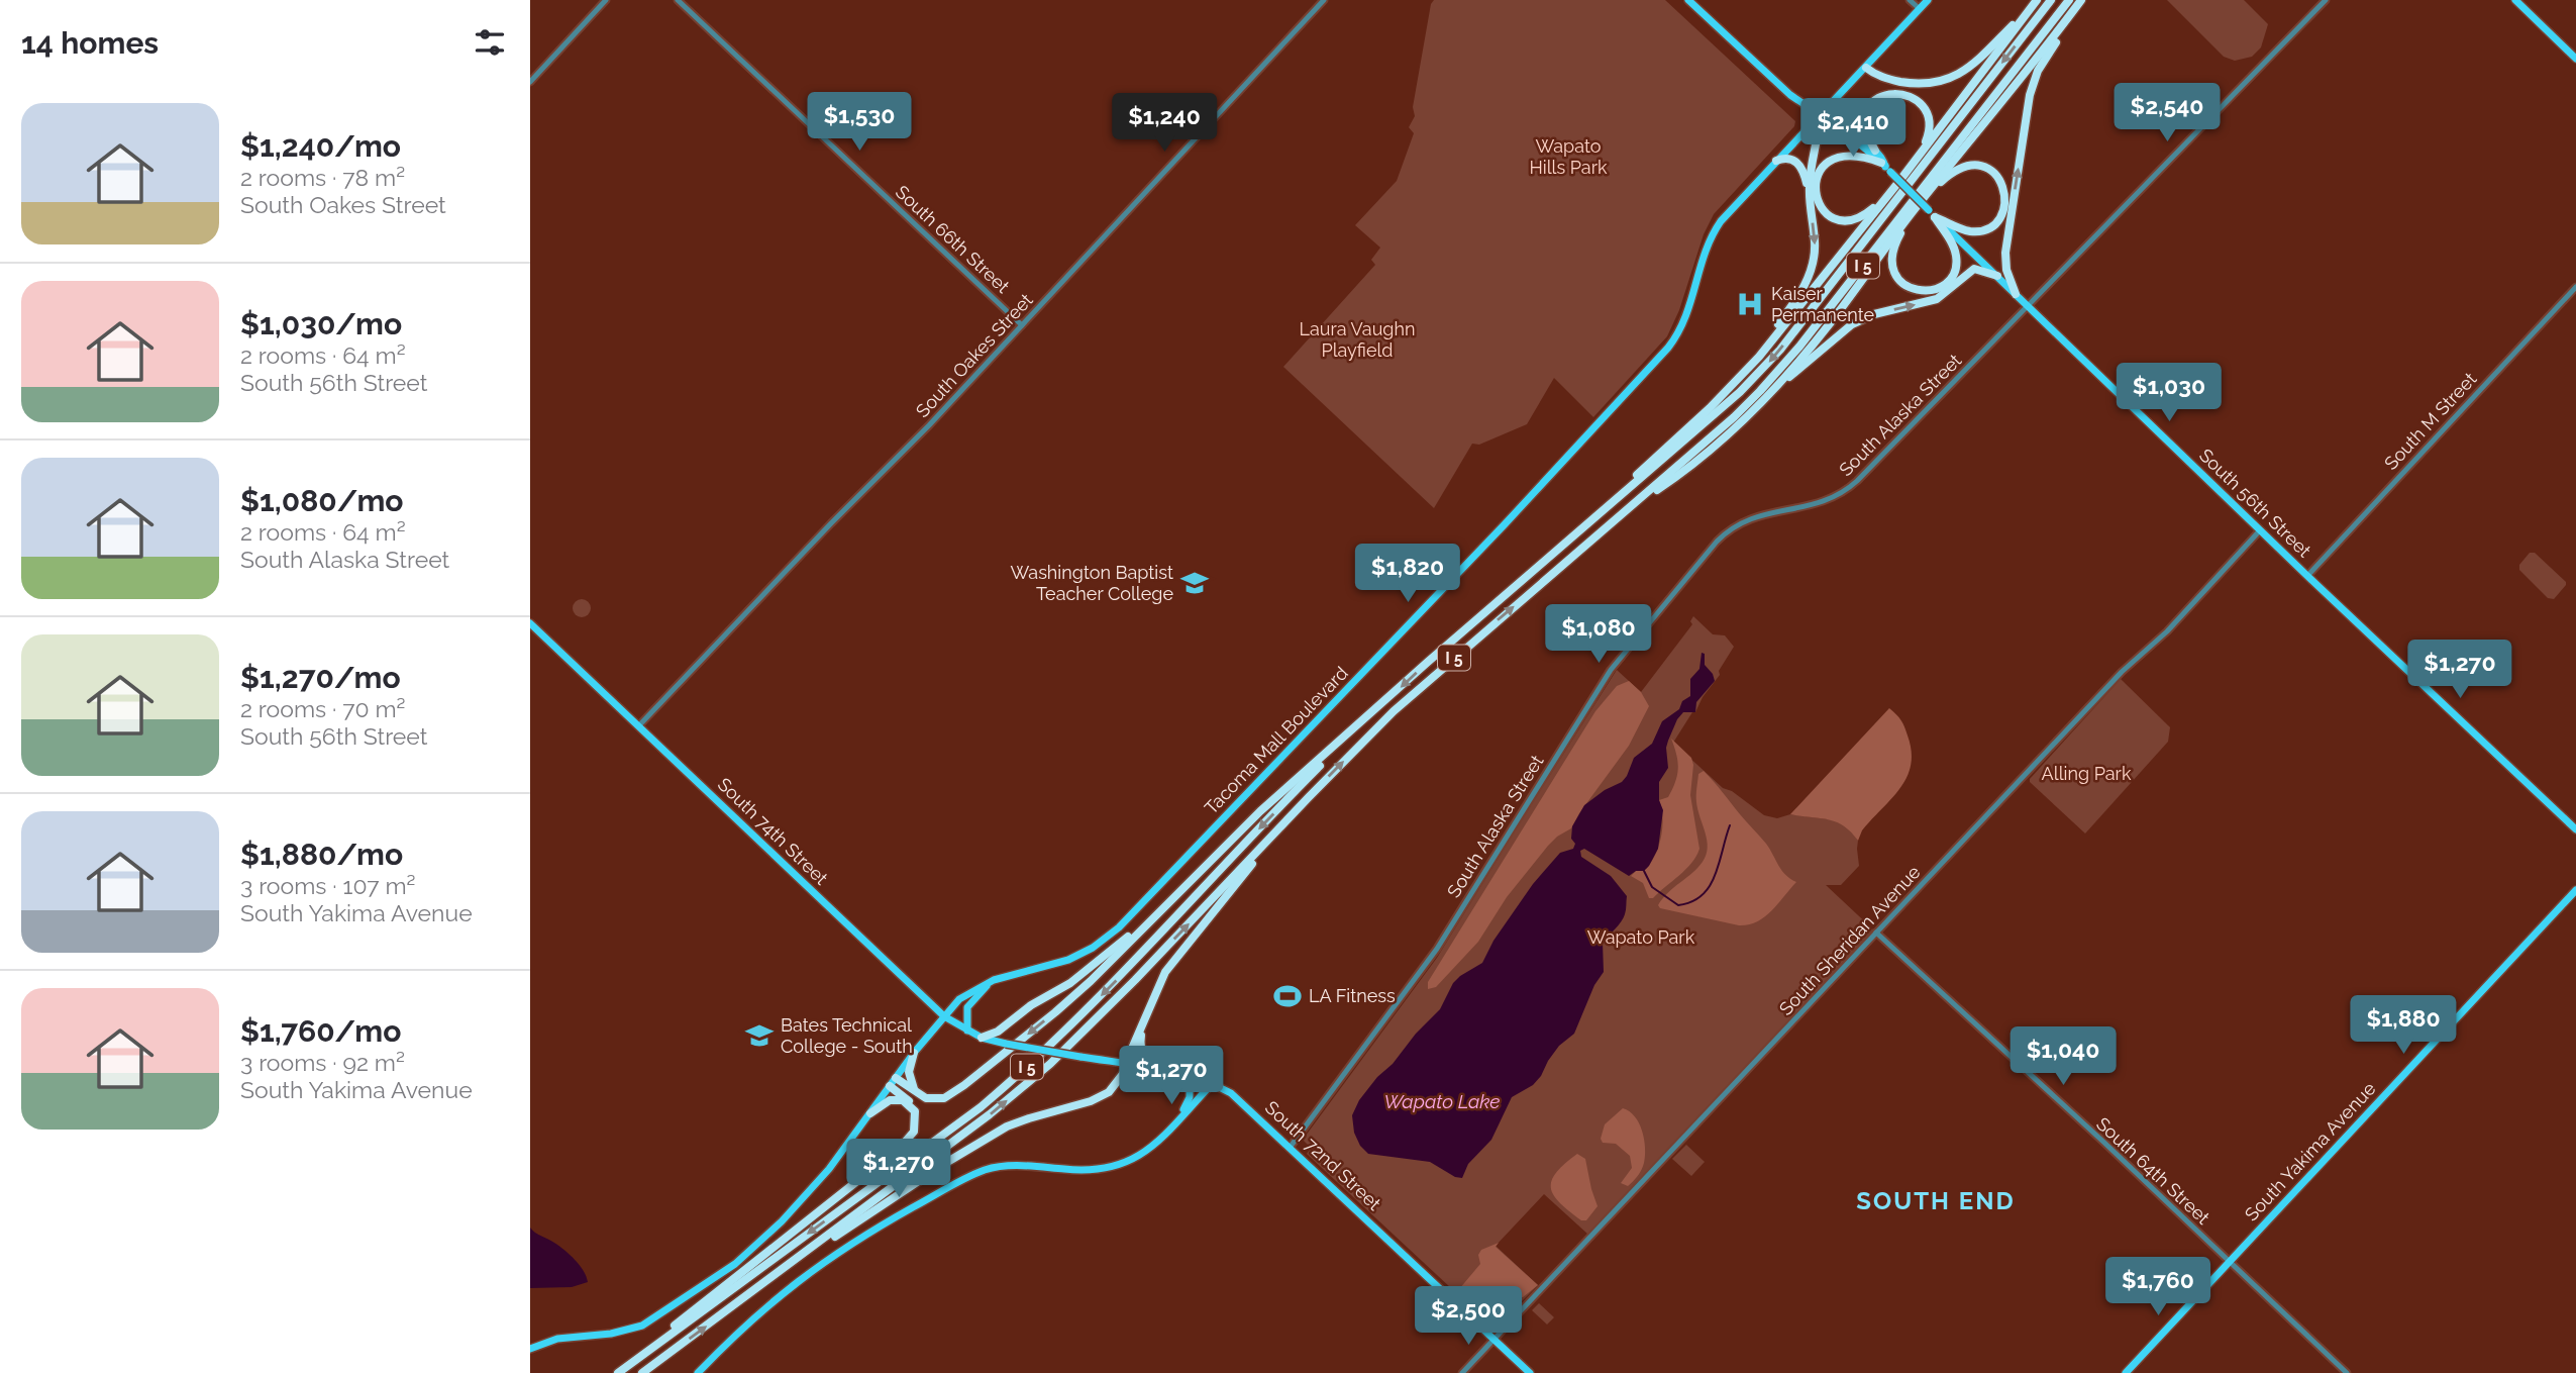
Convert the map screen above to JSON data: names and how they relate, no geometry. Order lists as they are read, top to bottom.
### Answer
{
  "streets": {
    "highway": ["I 5"],
    "main road": [
      "South 56th Street",
      "Tacoma Mall Boulevard",
      "South 74th Street",
      "South Yakima Avenue",
      "South 72nd Street"
    ],
    "street": [
      "South 66th Street",
      "South Oakes Street",
      "South Alaska Street",
      "South M Street",
      "South Sheridan Avenue",
      "South 64th Street"
    ]
  },
  "crossings": [
    ["South 66th Street", "South Oakes Street"],
    ["South Oakes Street", "South 74th Street"],
    ["South Alaska Street", "South 56th Street"],
    ["South Alaska Street", "South 72nd Street"],
    ["South M Street", "South 56th Street"],
    ["South 56th Street", "Tacoma Mall Boulevard"],
    ["South 56th Street", "South Sheridan Avenue"],
    ["Tacoma Mall Boulevard", "South 74th Street"],
    ["South 74th Street", "South 72nd Street"],
    ["South Sheridan Avenue", "South 72nd Street"],
    ["South Sheridan Avenue", "South 64th Street"],
    ["South Yakima Avenue", "South 64th Street"]
  ],
  "districts": ["SOUTH END"],
  "water": ["Wapato Lake"],
  "parks": [
    "Wapato Hills Park",
    "Laura Vaughn Playfield",
    "Alling Park",
    "Wapato Park"
  ],
  "places": {
    "hospital": ["Kaiser Permanente"],
    "school or university": ["Washington Baptist Teacher College", "Bates Technical College - South"],
    "sports": ["LA Fitness"]
  },
  "page": {
    "heading": "14 homes",
    "price": [
      "$2,540",
      "$1,530",
      "$1,240",
      "$2,410",
      "$1,030",
      "$1,820",
      "$1,080",
      "$1,270",
      "$1,880",
      "$1,040",
      "$1,270",
      "$1,270",
      "$1,760",
      "$2,500"
    ],
    "list": [
      {
        "name": "$1,240/mo",
        "note": "2 rooms · 78 m² · South Oakes Street"
      },
      {
        "name": "$1,030/mo",
        "note": "2 rooms · 64 m² · South 56th Street"
      },
      {
        "name": "$1,080/mo",
        "note": "2 rooms · 64 m² · South Alaska Street"
      },
      {
        "name": "$1,270/mo",
        "note": "2 rooms · 70 m² · South 56th Street"
      },
      {
        "name": "$1,880/mo",
        "note": "3 rooms · 107 m² · South Yakima Avenue"
      },
      {
        "name": "$1,760/mo",
        "note": "3 rooms · 92 m² · South Yakima Avenue"
      }
    ]
  }
}
